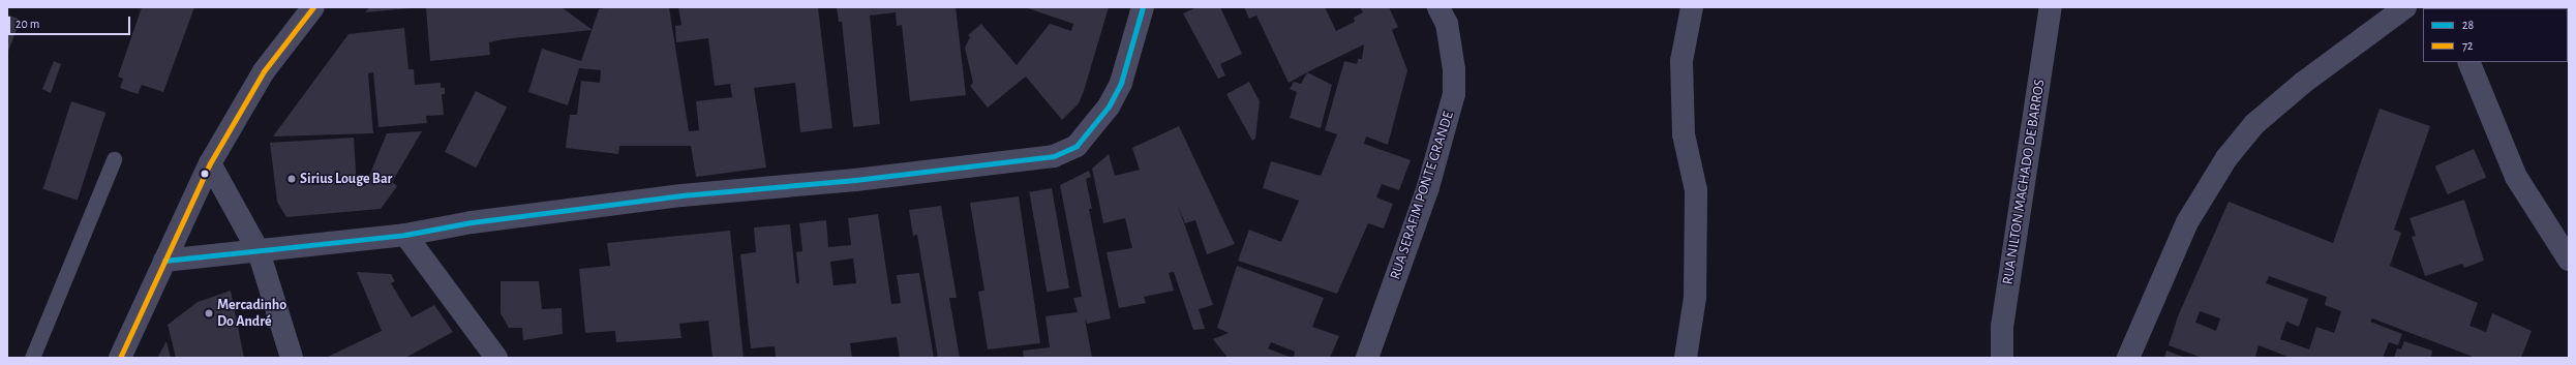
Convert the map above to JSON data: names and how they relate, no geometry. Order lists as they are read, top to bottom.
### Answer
{
  "streets": {
    "street": ["RUA NILTON MACHADO DE BARROS", "RUA SERAFIM PONTE GRANDE"]
  },
  "places": ["Sirius Louge Bar", "Mercadinho Do André"],
  "lines": ["transit line 28", "transit line 72"],
  "legend": ["28", "72"],
  "scale_bar": "20 m"
}
